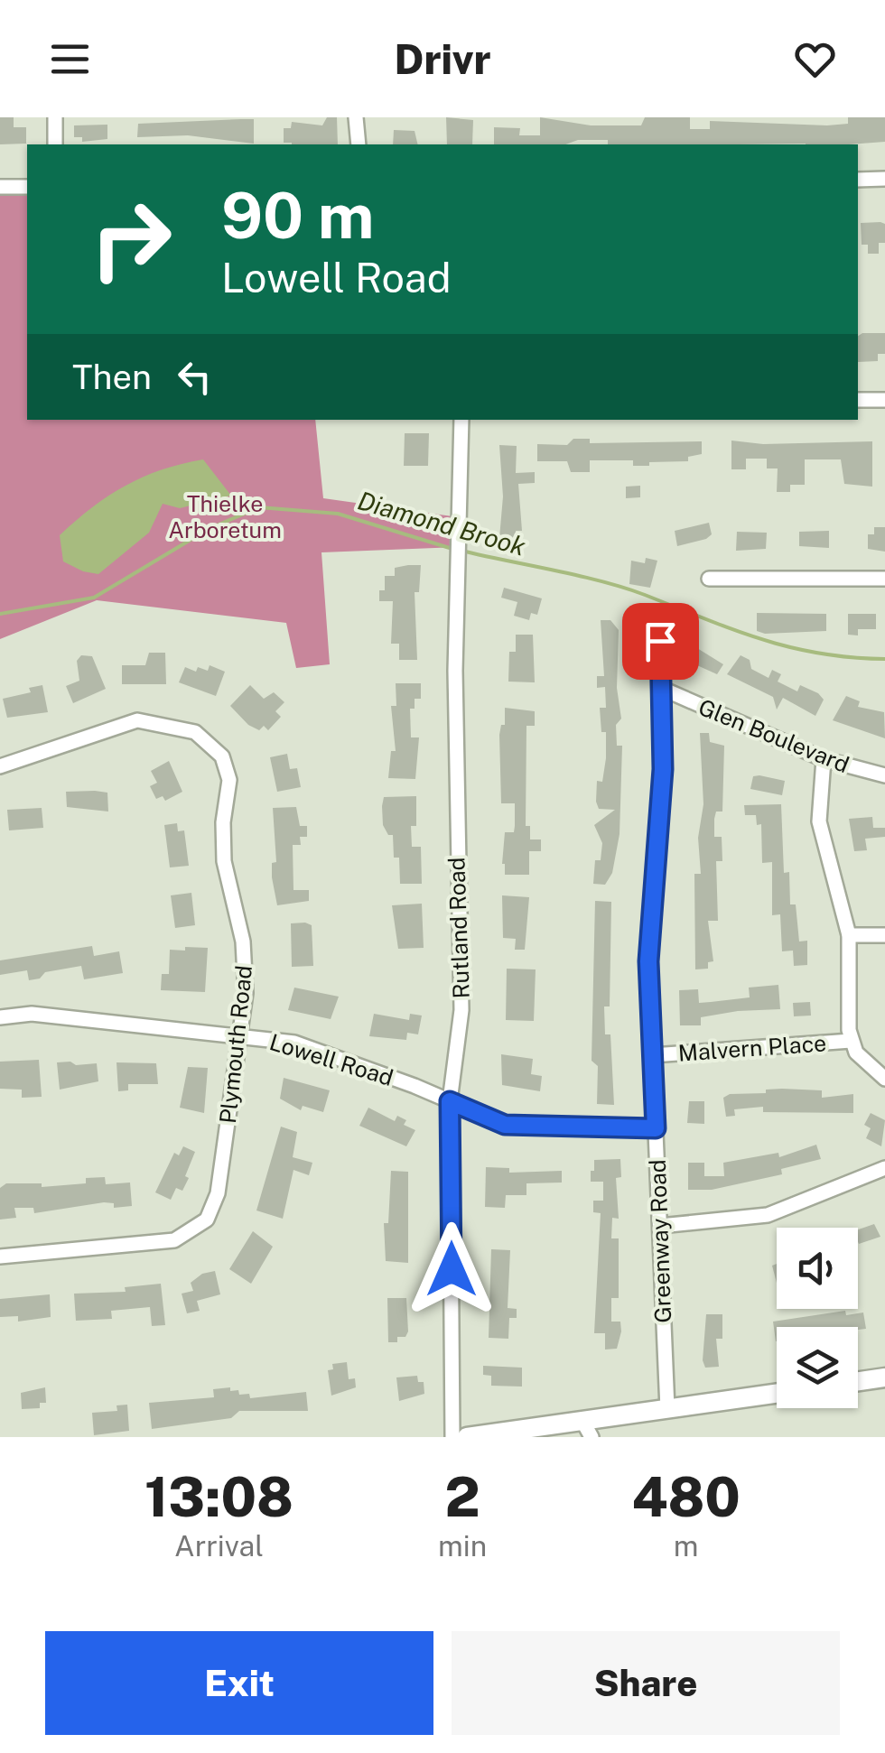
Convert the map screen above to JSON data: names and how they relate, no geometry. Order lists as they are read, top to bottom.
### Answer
{
  "streets": {
    "street": [
      "Glen Boulevard",
      "Rutland Road",
      "Plymouth Road",
      "Malvern Place",
      "Lowell Road",
      "Greenway Road"
    ]
  },
  "crossings": [
    ["Glen Boulevard", "Greenway Road"],
    ["Rutland Road", "Lowell Road"],
    ["Plymouth Road", "Lowell Road"],
    ["Malvern Place", "Greenway Road"],
    ["Lowell Road", "Greenway Road"]
  ],
  "water": ["Diamond Brook"],
  "parks": ["Thielke Arboretum"],
  "page": {
    "header": "Drivr",
    "turn": ["90 m", "Lowell Road"],
    "then": "Then",
    "eta": [
      "13:08",
      "Arrival",
      "2",
      "min",
      "480",
      "m"
    ],
    "buttons": ["Exit", "Share"]
  }
}
